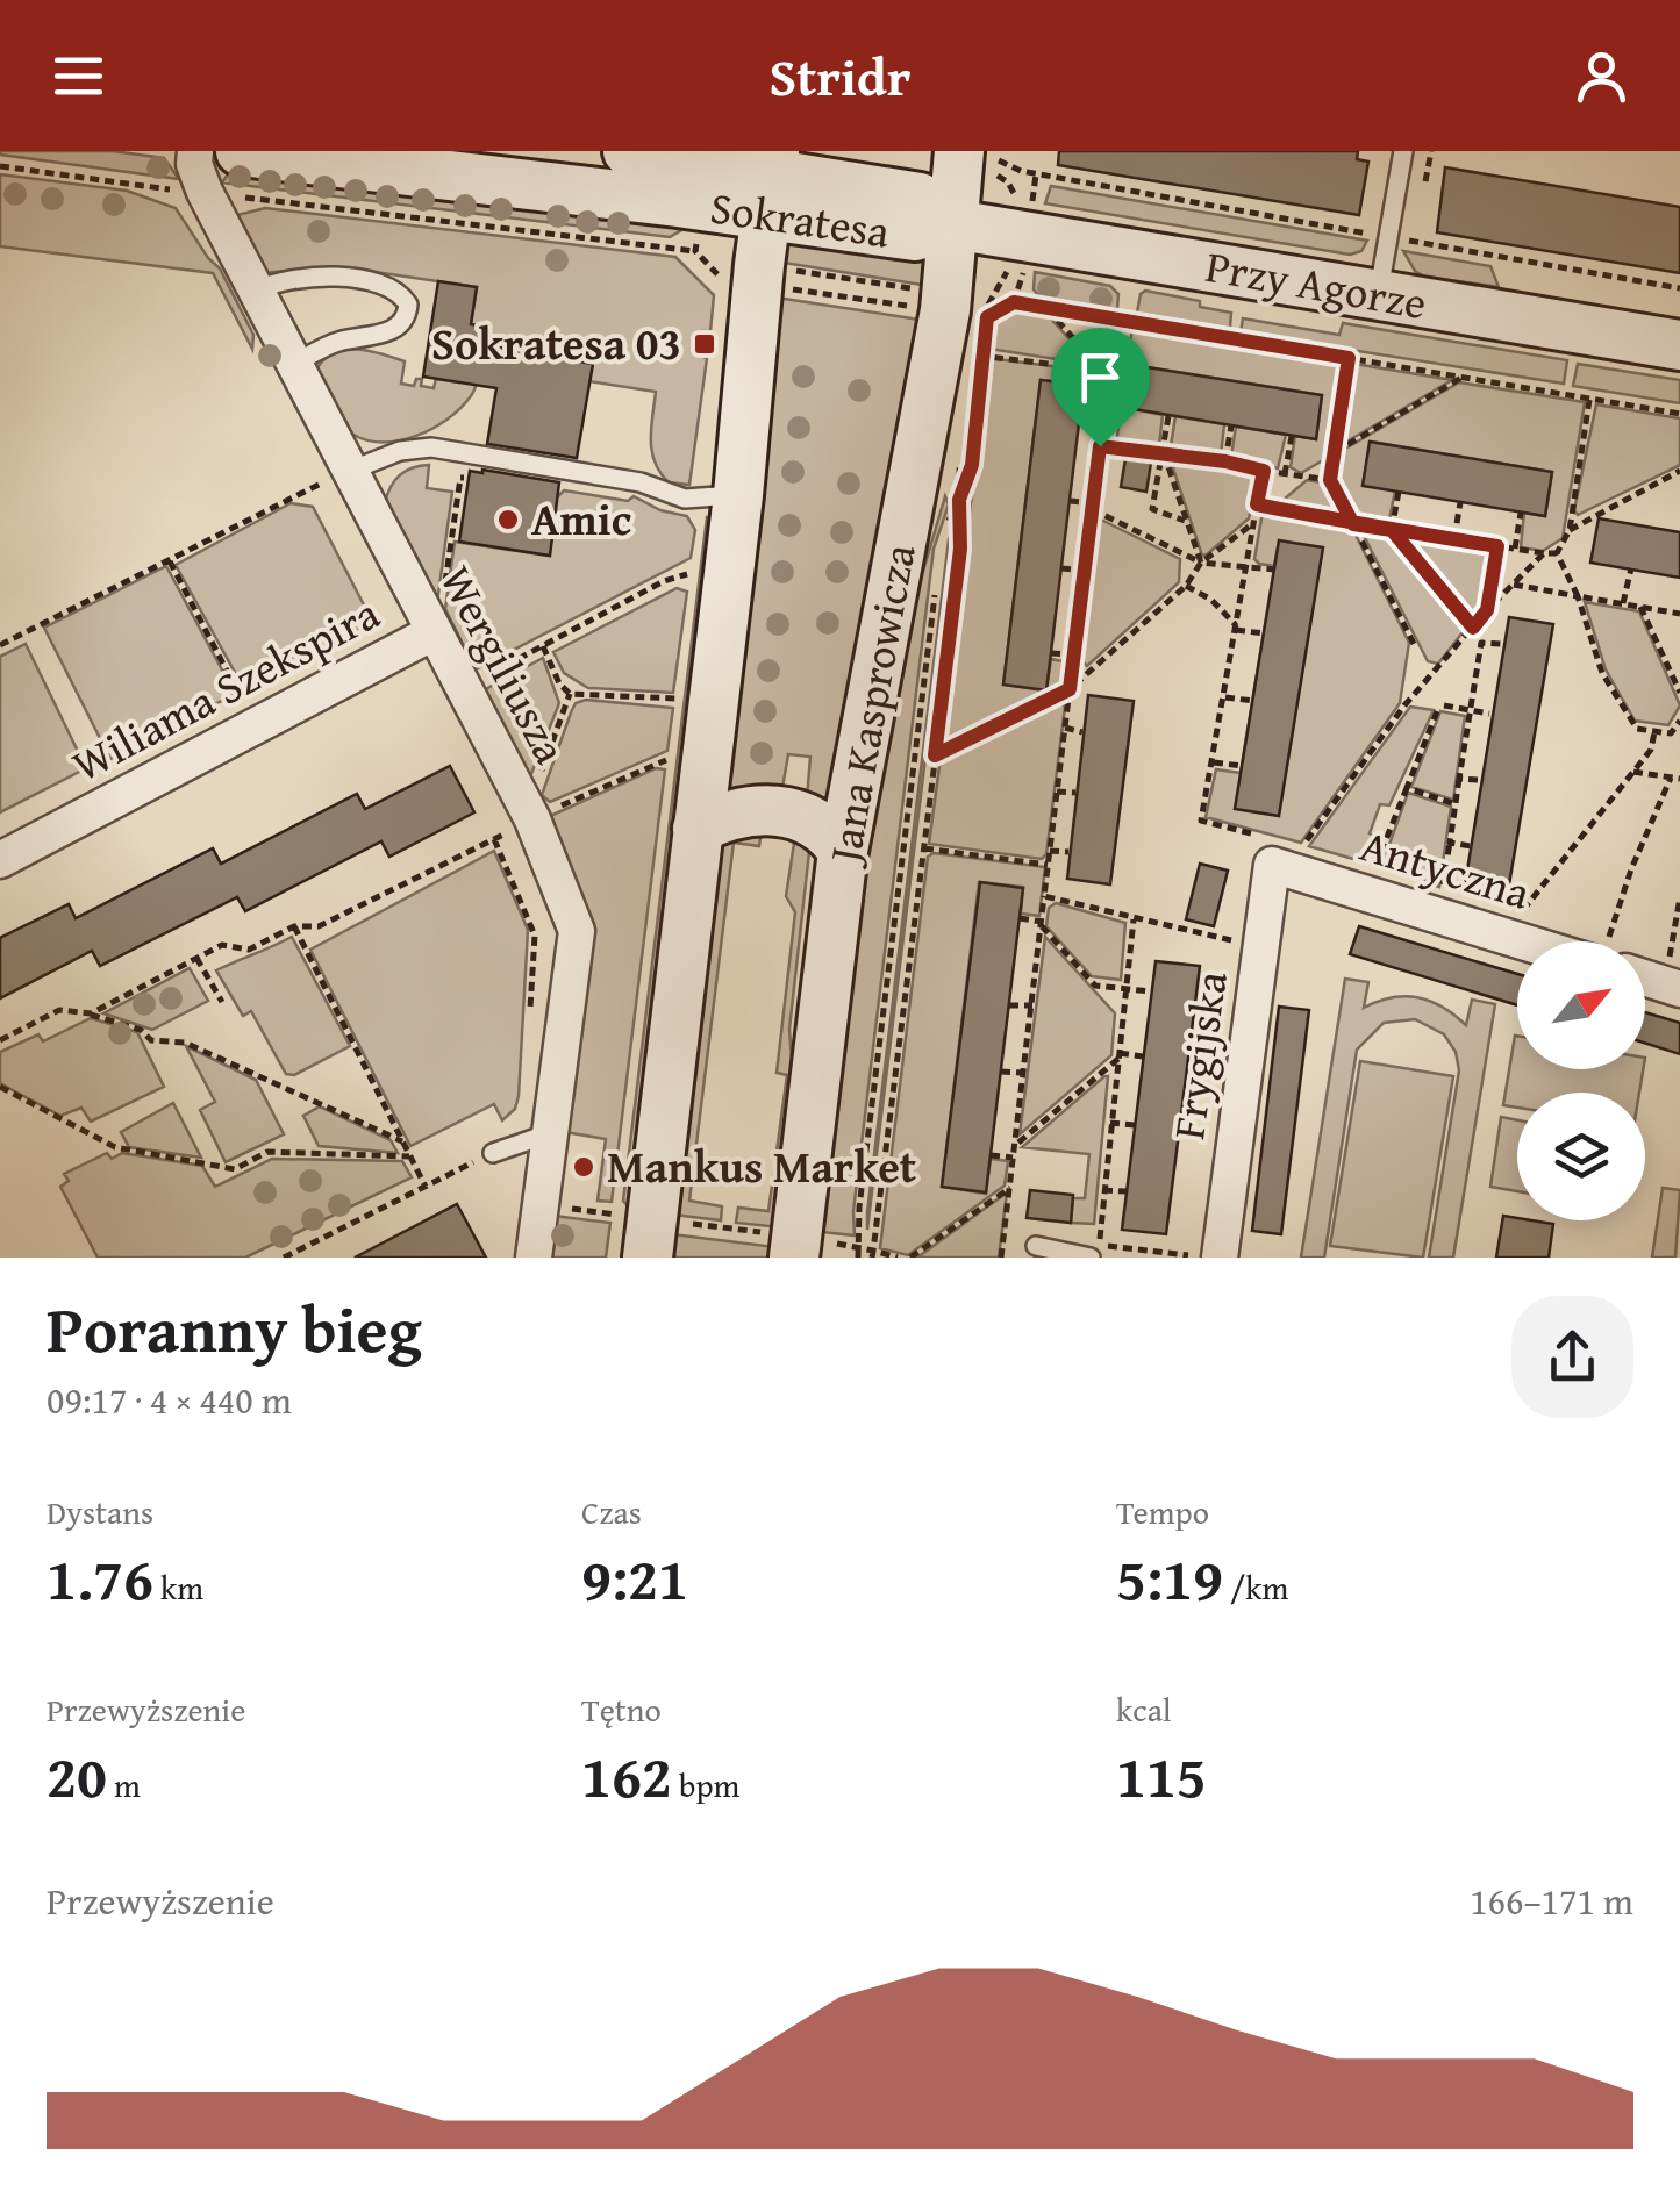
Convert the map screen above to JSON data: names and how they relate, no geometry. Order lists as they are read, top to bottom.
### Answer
{
  "streets": {
    "main road": ["Sokratesa", "Przy Agorze", "Jana Kasprowicza"],
    "street": [
      "Wergiliusza",
      "Wiliama Szekspira",
      "Antyczna",
      "Frygijska"
    ]
  },
  "crossings": [
    ["Sokratesa", "Przy Agorze"],
    ["Sokratesa", "Jana Kasprowicza"],
    ["Przy Agorze", "Jana Kasprowicza"],
    ["Wergiliusza", "Wiliama Szekspira"],
    ["Antyczna", "Frygijska"]
  ],
  "places": {
    "transit": ["Sokratesa 03"],
    "other": ["Amic", "Mankus Market"]
  },
  "north": "top right",
  "page": {
    "header": "Stridr",
    "heading": ["Poranny bieg", "09:17 · 4 × 440 m"],
    "stats": [
      ["Dystans", "1.76 km"],
      ["Czas", "9:21"],
      ["Tempo", "5:19 /km"],
      ["Przewyższenie", "20 m"],
      ["Tętno", "162 bpm"],
      ["kcal", "115"]
    ],
    "chart": ["Przewyższenie", "166–171 m"]
  }
}
